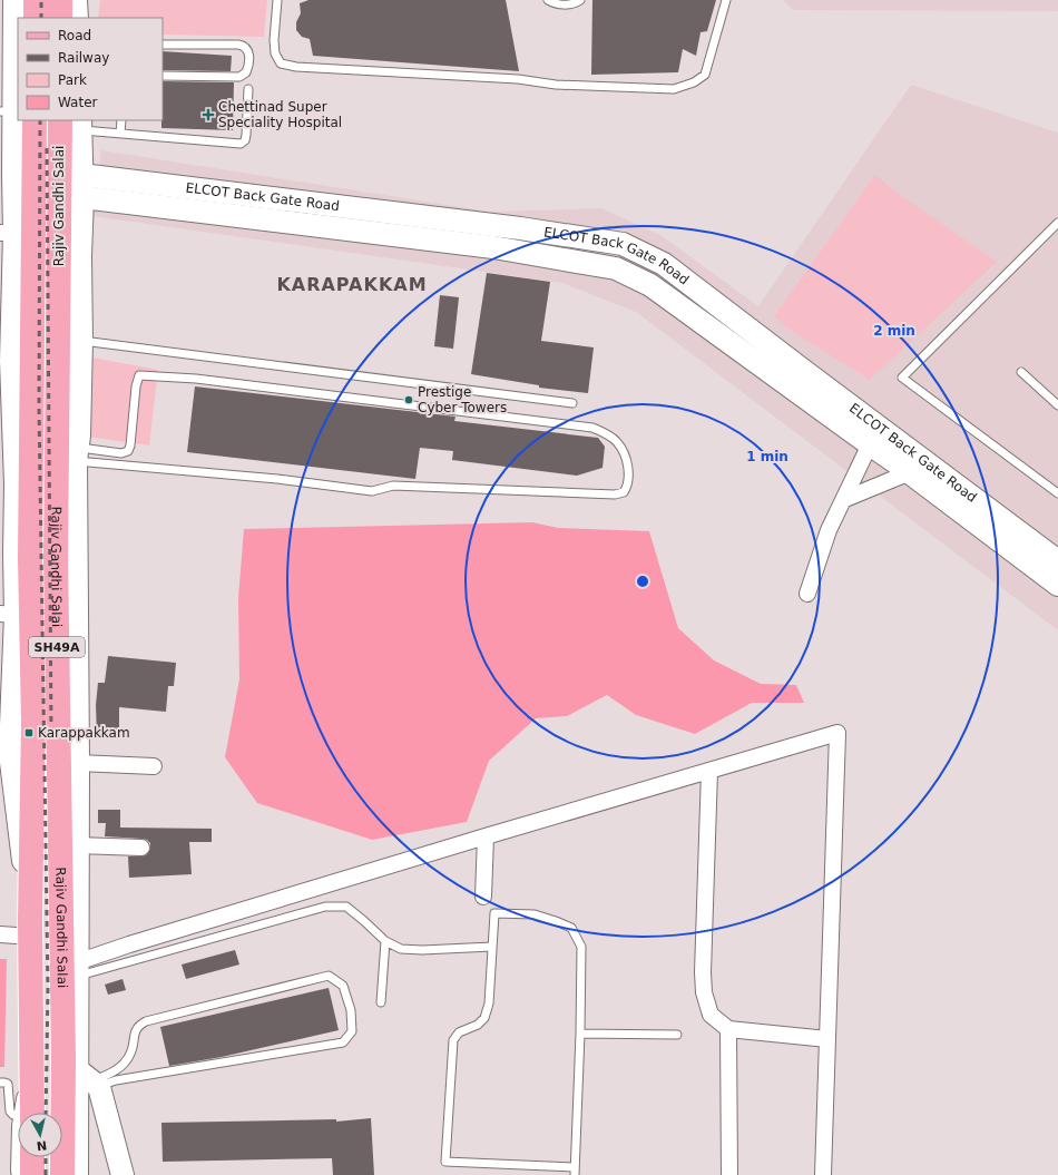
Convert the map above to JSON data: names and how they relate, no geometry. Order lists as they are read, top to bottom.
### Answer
{
  "streets": {
    "main road": ["Rajiv Gandhi Salai", "SH49A"],
    "street": ["ELCOT Back Gate Road"]
  },
  "districts": ["KARAPAKKAM"],
  "places": {
    "health": ["Chettinad Super Speciality Hospital"],
    "other": ["Prestige Cyber Towers"],
    "transit": ["Karappakkam"]
  },
  "legend": [
    "Road",
    "Railway",
    "Park",
    "Water"
  ],
  "north": "bottom",
  "rings": ["2 min", "1 min"]
}
